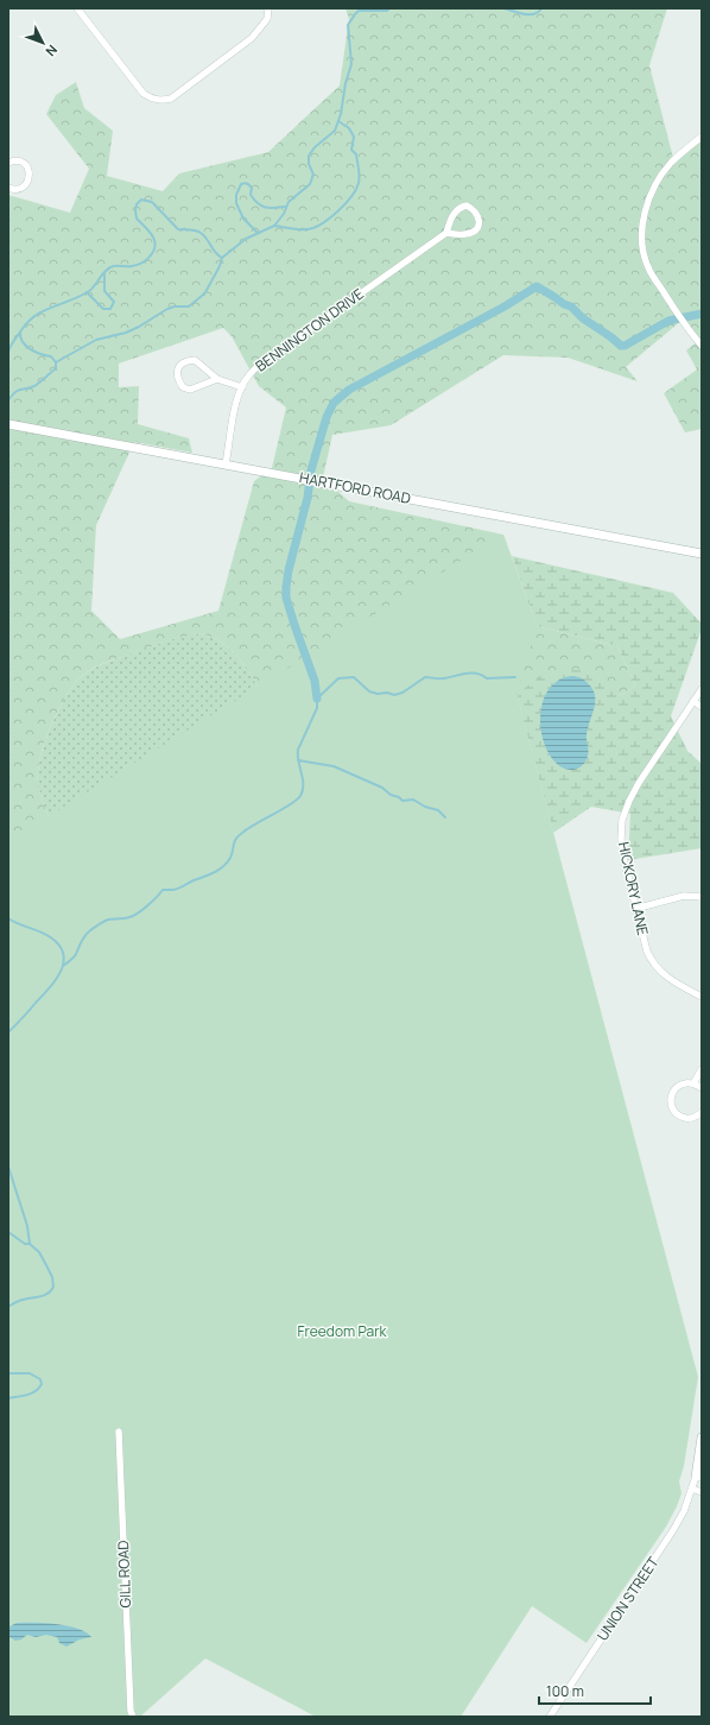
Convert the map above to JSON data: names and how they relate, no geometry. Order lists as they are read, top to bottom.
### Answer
{
  "streets": {
    "street": [
      "BENNINGTON DRIVE",
      "HARTFORD ROAD",
      "HICKORY LANE",
      "GILL ROAD",
      "UNION STREET"
    ]
  },
  "crossings": [
    ["BENNINGTON DRIVE", "HARTFORD ROAD"]
  ],
  "parks": ["Freedom Park"],
  "scale_bar": "100 m",
  "north": "bottom right"
}
